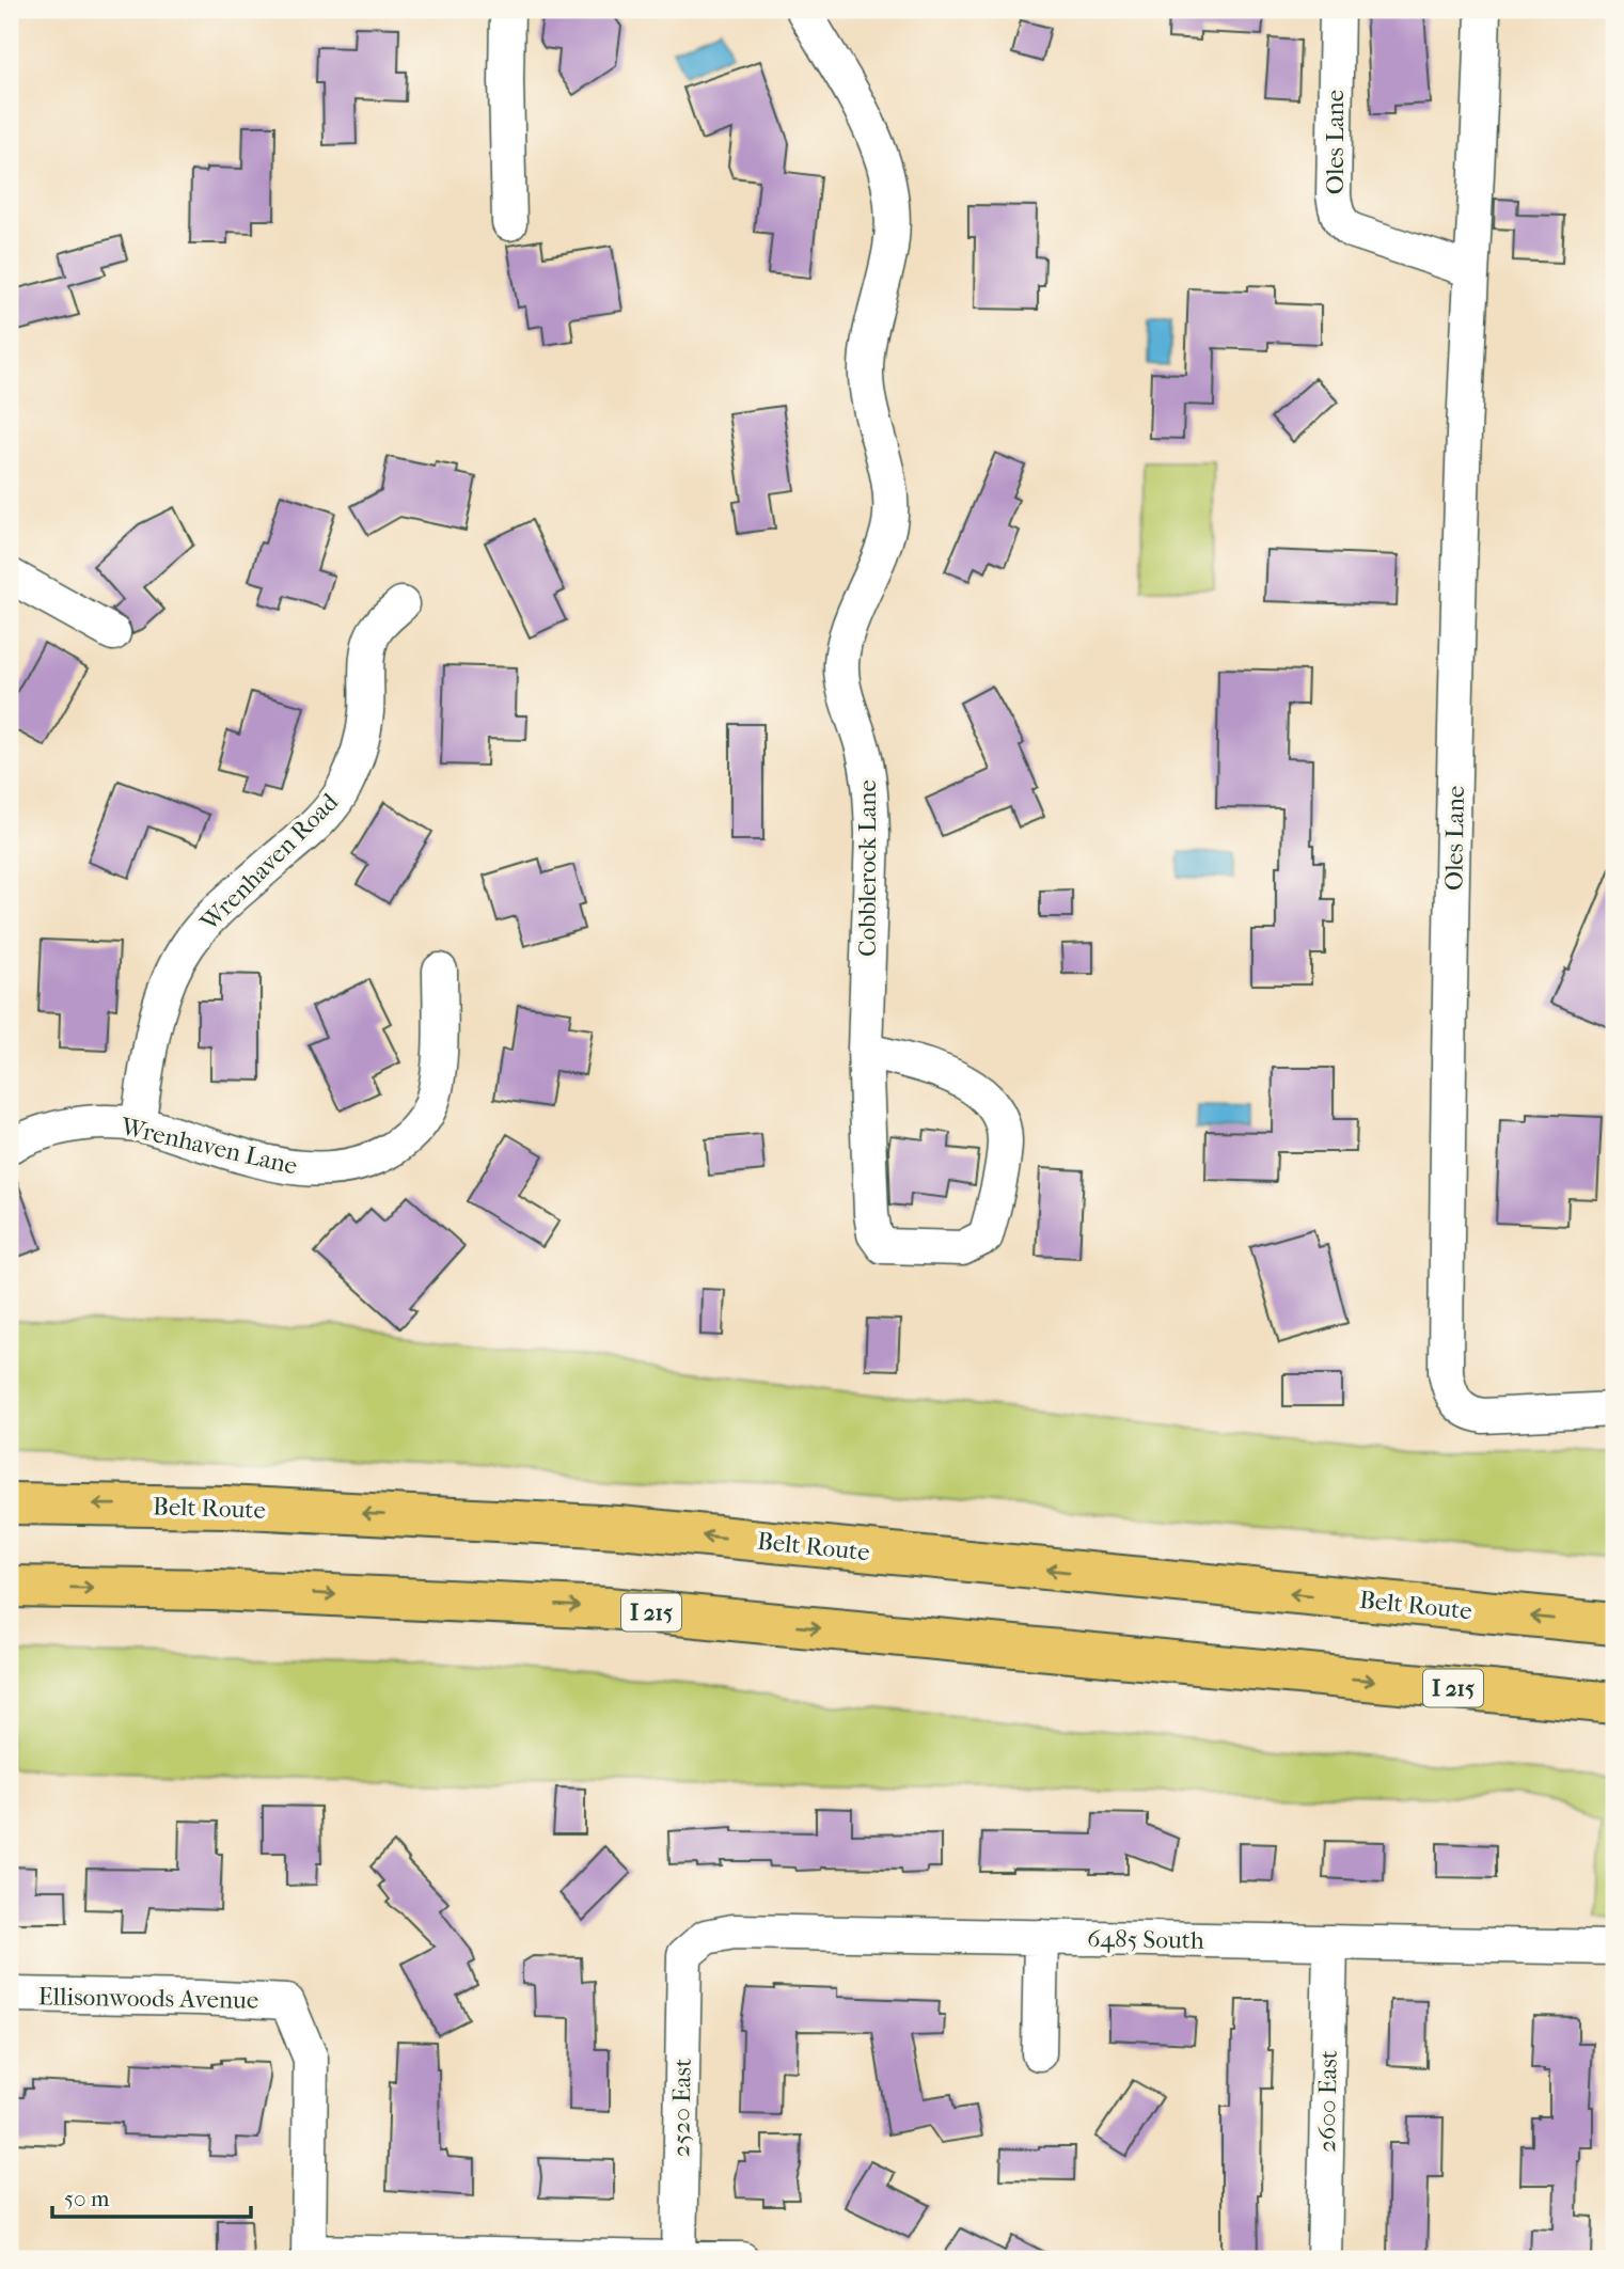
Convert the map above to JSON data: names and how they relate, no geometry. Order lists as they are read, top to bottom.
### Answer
{
  "streets": {
    "highway": ["Belt Route", "I 215"],
    "street": [
      "Oles Lane",
      "Wrenhaven Road",
      "Cobblerock Lane",
      "Wrenhaven Lane",
      "6485 South",
      "Ellisonwoods Avenue",
      "2600 East",
      "2520 East"
    ]
  },
  "crossings": [
    ["Wrenhaven Road", "Wrenhaven Lane"],
    ["6485 South", "2600 East"],
    ["6485 South", "2520 East"]
  ],
  "scale_bar": "50 m"
}
